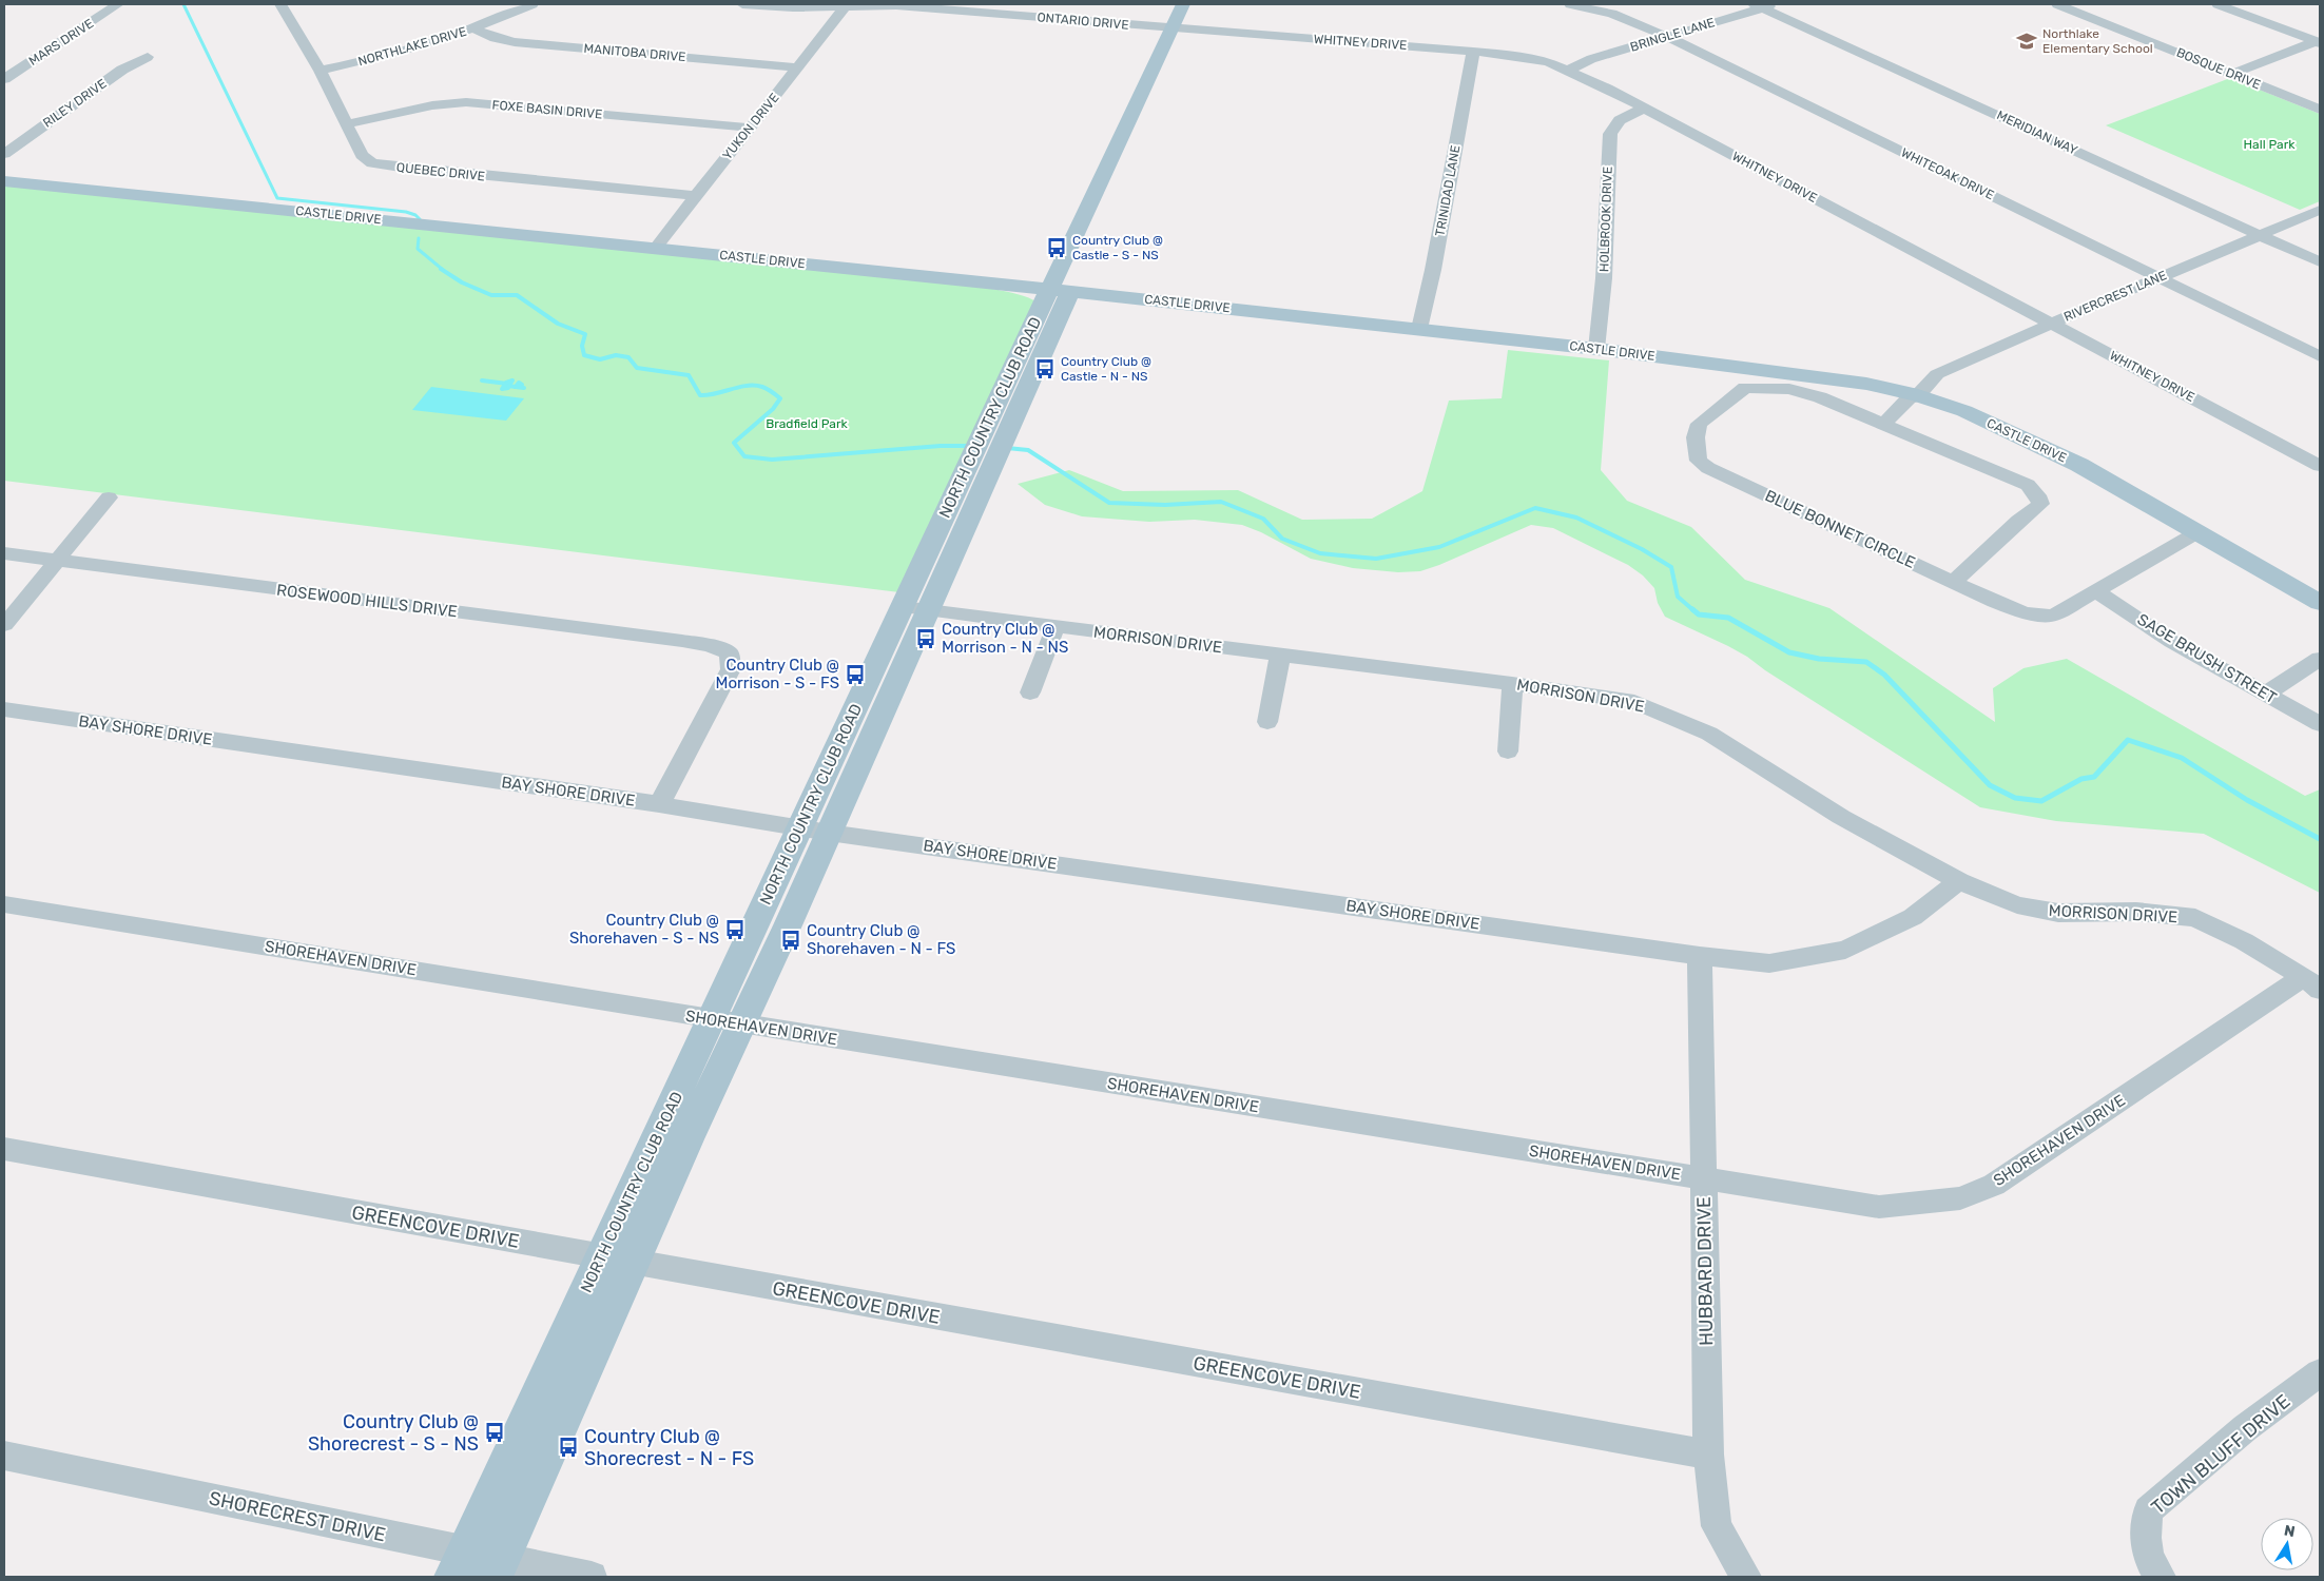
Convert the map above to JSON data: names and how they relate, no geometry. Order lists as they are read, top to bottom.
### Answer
{
  "streets": {
    "main road": ["CASTLE DRIVE", "NORTH COUNTRY CLUB ROAD"],
    "street": [
      "ONTARIO DRIVE",
      "BRINGLE LANE",
      "MARS DRIVE",
      "WHITNEY DRIVE",
      "NORTHLAKE DRIVE",
      "MANITOBA DRIVE",
      "BOSQUE DRIVE",
      "RILEY DRIVE",
      "FOXE BASIN DRIVE",
      "YUKON DRIVE",
      "MERIDIAN WAY",
      "QUEBEC DRIVE",
      "WHITEOAK DRIVE",
      "TRINIDAD LANE",
      "HOLBROOK DRIVE",
      "RIVERCREST LANE",
      "BLUE BONNET CIRCLE",
      "ROSEWOOD HILLS DRIVE",
      "MORRISON DRIVE",
      "SAGE BRUSH STREET",
      "BAY SHORE DRIVE",
      "SHOREHAVEN DRIVE",
      "GREENCOVE DRIVE",
      "HUBBARD DRIVE",
      "TOWN BLUFF DRIVE",
      "SHORECREST DRIVE"
    ]
  },
  "crossings": [
    ["ONTARIO DRIVE", "WHITNEY DRIVE"],
    ["ONTARIO DRIVE", "YUKON DRIVE"],
    ["ONTARIO DRIVE", "NORTH COUNTRY CLUB ROAD"],
    ["BRINGLE LANE", "WHITNEY DRIVE"],
    ["BRINGLE LANE", "MERIDIAN WAY"],
    ["BRINGLE LANE", "WHITEOAK DRIVE"],
    ["WHITNEY DRIVE", "TRINIDAD LANE"],
    ["WHITNEY DRIVE", "HOLBROOK DRIVE"],
    ["WHITNEY DRIVE", "RIVERCREST LANE"],
    ["WHITNEY DRIVE", "NORTH COUNTRY CLUB ROAD"],
    ["NORTHLAKE DRIVE", "MANITOBA DRIVE"],
    ["NORTHLAKE DRIVE", "QUEBEC DRIVE"],
    ["MANITOBA DRIVE", "YUKON DRIVE"],
    ["FOXE BASIN DRIVE", "YUKON DRIVE"],
    ["FOXE BASIN DRIVE", "QUEBEC DRIVE"],
    ["YUKON DRIVE", "QUEBEC DRIVE"],
    ["YUKON DRIVE", "CASTLE DRIVE"],
    ["MERIDIAN WAY", "RIVERCREST LANE"],
    ["WHITEOAK DRIVE", "RIVERCREST LANE"],
    ["TRINIDAD LANE", "CASTLE DRIVE"],
    ["CASTLE DRIVE", "HOLBROOK DRIVE"],
    ["CASTLE DRIVE", "RIVERCREST LANE"],
    ["CASTLE DRIVE", "NORTH COUNTRY CLUB ROAD"],
    ["NORTH COUNTRY CLUB ROAD", "MORRISON DRIVE"],
    ["NORTH COUNTRY CLUB ROAD", "BAY SHORE DRIVE"],
    ["NORTH COUNTRY CLUB ROAD", "SHOREHAVEN DRIVE"],
    ["NORTH COUNTRY CLUB ROAD", "GREENCOVE DRIVE"],
    ["NORTH COUNTRY CLUB ROAD", "SHORECREST DRIVE"],
    ["ROSEWOOD HILLS DRIVE", "BAY SHORE DRIVE"],
    ["MORRISON DRIVE", "BAY SHORE DRIVE"],
    ["MORRISON DRIVE", "SHOREHAVEN DRIVE"],
    ["BAY SHORE DRIVE", "HUBBARD DRIVE"],
    ["SHOREHAVEN DRIVE", "HUBBARD DRIVE"],
    ["GREENCOVE DRIVE", "HUBBARD DRIVE"]
  ],
  "parks": ["Hall Park", "Bradfield Park"],
  "places": {
    "school or university": ["Northlake Elementary School"],
    "bus stop": [
      "Country Club @ Castle - S - NS",
      "Country Club @ Castle - N - NS",
      "Country Club @ Morrison - N - NS",
      "Country Club @ Morrison - S - FS",
      "Country Club @ Shorehaven - S - NS",
      "Country Club @ Shorehaven - N - FS",
      "Country Club @ Shorecrest - S - NS",
      "Country Club @ Shorecrest - N - FS"
    ]
  },
  "north": "top"
}
